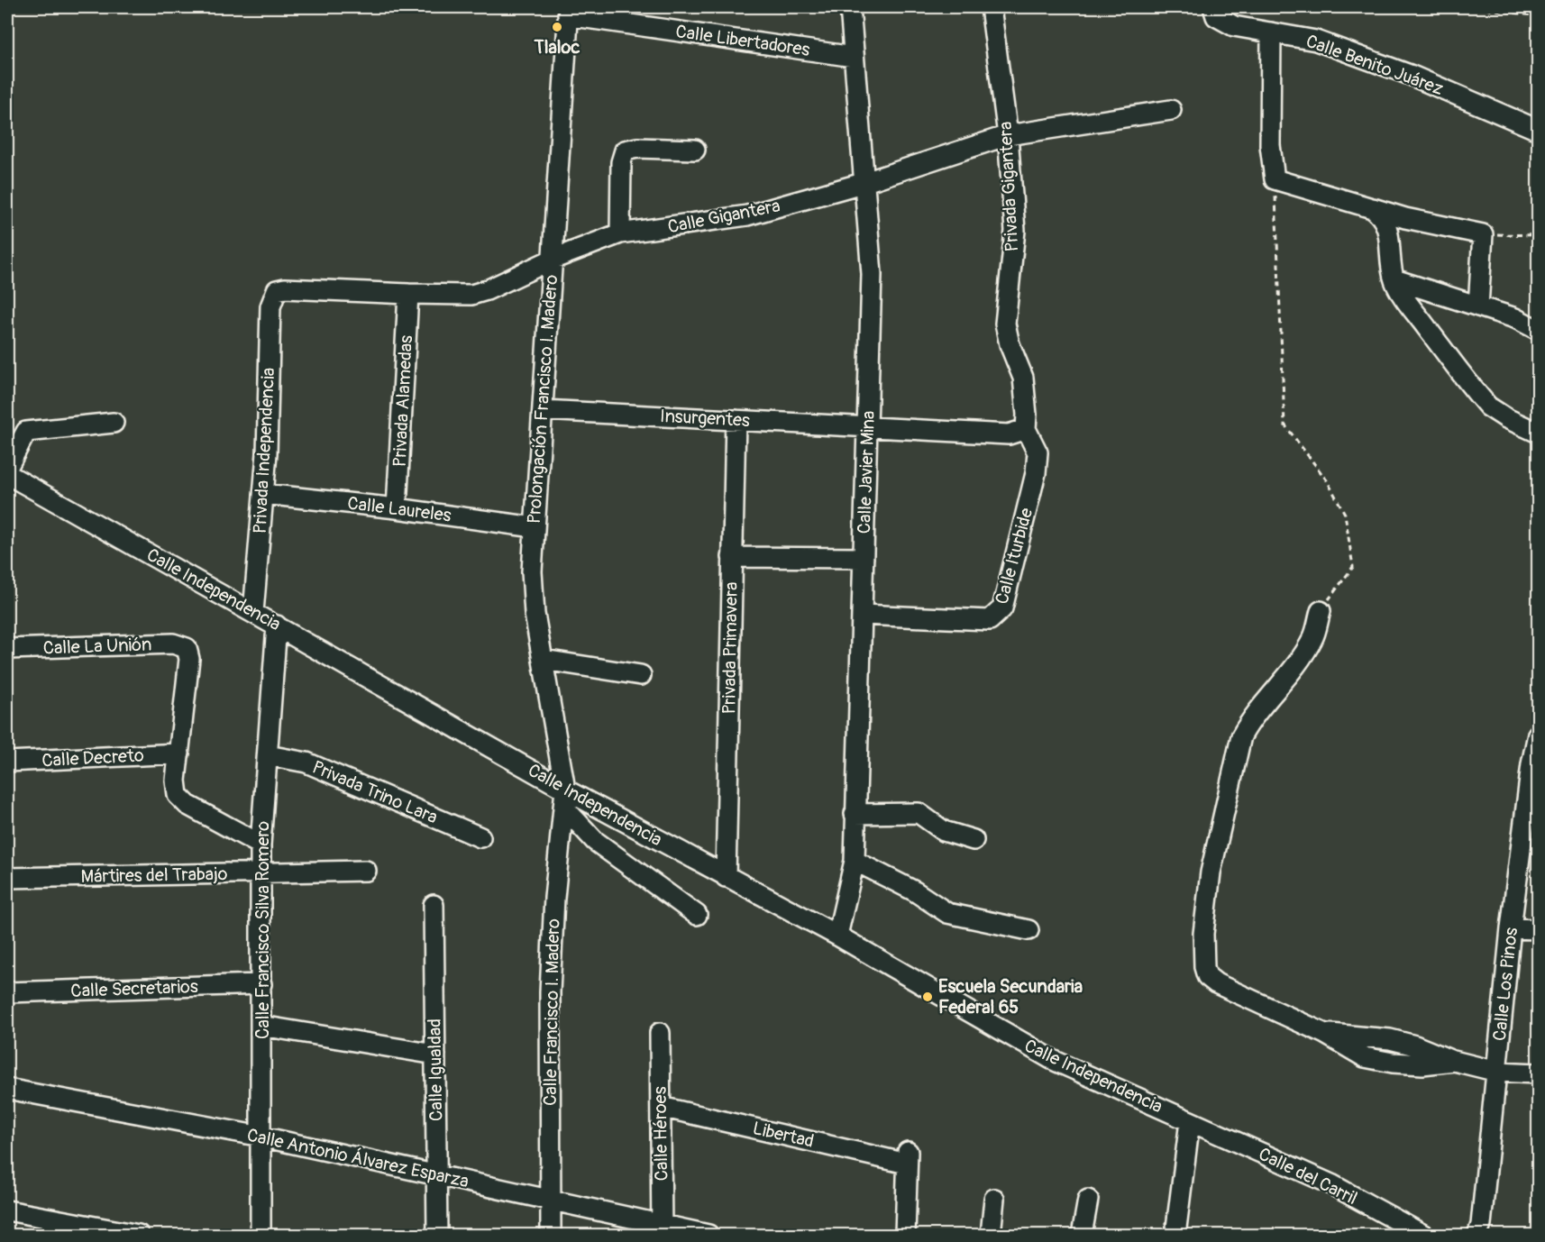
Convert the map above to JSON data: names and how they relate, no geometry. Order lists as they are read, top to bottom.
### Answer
{
  "streets": {
    "street": [
      "Calle Libertadores",
      "Calle Benito Juárez",
      "Privada Gigantera",
      "Calle Gigantera",
      "Prolongación Francisco I. Madero",
      "Privada Alamedas",
      "Insurgentes",
      "Privada Independencia",
      "Calle Javier Mina",
      "Calle Laureles",
      "Calle Iturbide",
      "Calle Independencia",
      "Calle La Unión",
      "Privada Primavera",
      "Calle Decreto",
      "Privada Trino Lara",
      "Mártires del Trabajo",
      "Calle Francisco Silva Romero",
      "Calle Los Pinos",
      "Calle Secretarios",
      "Calle Francisco I. Madero",
      "Calle Igualdad",
      "Calle Héroes",
      "Libertad",
      "Calle Antonio Álvarez Esparza",
      "Calle del Carril"
    ]
  },
  "crossings": [
    ["Calle Libertadores", "Prolongación Francisco I. Madero"],
    ["Calle Libertadores", "Calle Javier Mina"],
    ["Privada Gigantera", "Calle Gigantera"],
    ["Privada Gigantera", "Insurgentes"],
    ["Privada Gigantera", "Calle Iturbide"],
    ["Calle Gigantera", "Prolongación Francisco I. Madero"],
    ["Calle Gigantera", "Privada Alamedas"],
    ["Calle Gigantera", "Privada Independencia"],
    ["Calle Gigantera", "Calle Javier Mina"],
    ["Prolongación Francisco I. Madero", "Insurgentes"],
    ["Prolongación Francisco I. Madero", "Calle Laureles"],
    ["Prolongación Francisco I. Madero", "Calle Independencia"],
    ["Prolongación Francisco I. Madero", "Calle Francisco I. Madero"],
    ["Privada Alamedas", "Calle Laureles"],
    ["Insurgentes", "Calle Javier Mina"],
    ["Insurgentes", "Calle Iturbide"],
    ["Insurgentes", "Privada Primavera"],
    ["Privada Independencia", "Calle Laureles"],
    ["Privada Independencia", "Calle Independencia"],
    ["Calle Javier Mina", "Calle Iturbide"],
    ["Calle Javier Mina", "Calle Independencia"],
    ["Calle Independencia", "Privada Primavera"],
    ["Calle Independencia", "Calle Francisco Silva Romero"],
    ["Calle Independencia", "Calle Francisco I. Madero"],
    ["Calle Independencia", "Calle del Carril"],
    ["Calle La Unión", "Calle Decreto"],
    ["Privada Trino Lara", "Calle Francisco Silva Romero"],
    ["Mártires del Trabajo", "Calle Francisco Silva Romero"],
    ["Calle Francisco Silva Romero", "Calle Secretarios"],
    ["Calle Francisco Silva Romero", "Calle Antonio Álvarez Esparza"],
    ["Calle Francisco I. Madero", "Calle Antonio Álvarez Esparza"],
    ["Calle Igualdad", "Calle Antonio Álvarez Esparza"],
    ["Calle Héroes", "Libertad"],
    ["Calle Héroes", "Calle Antonio Álvarez Esparza"]
  ],
  "places": ["Tlaloc", "Escuela Secundaria Federal 65"]
}
